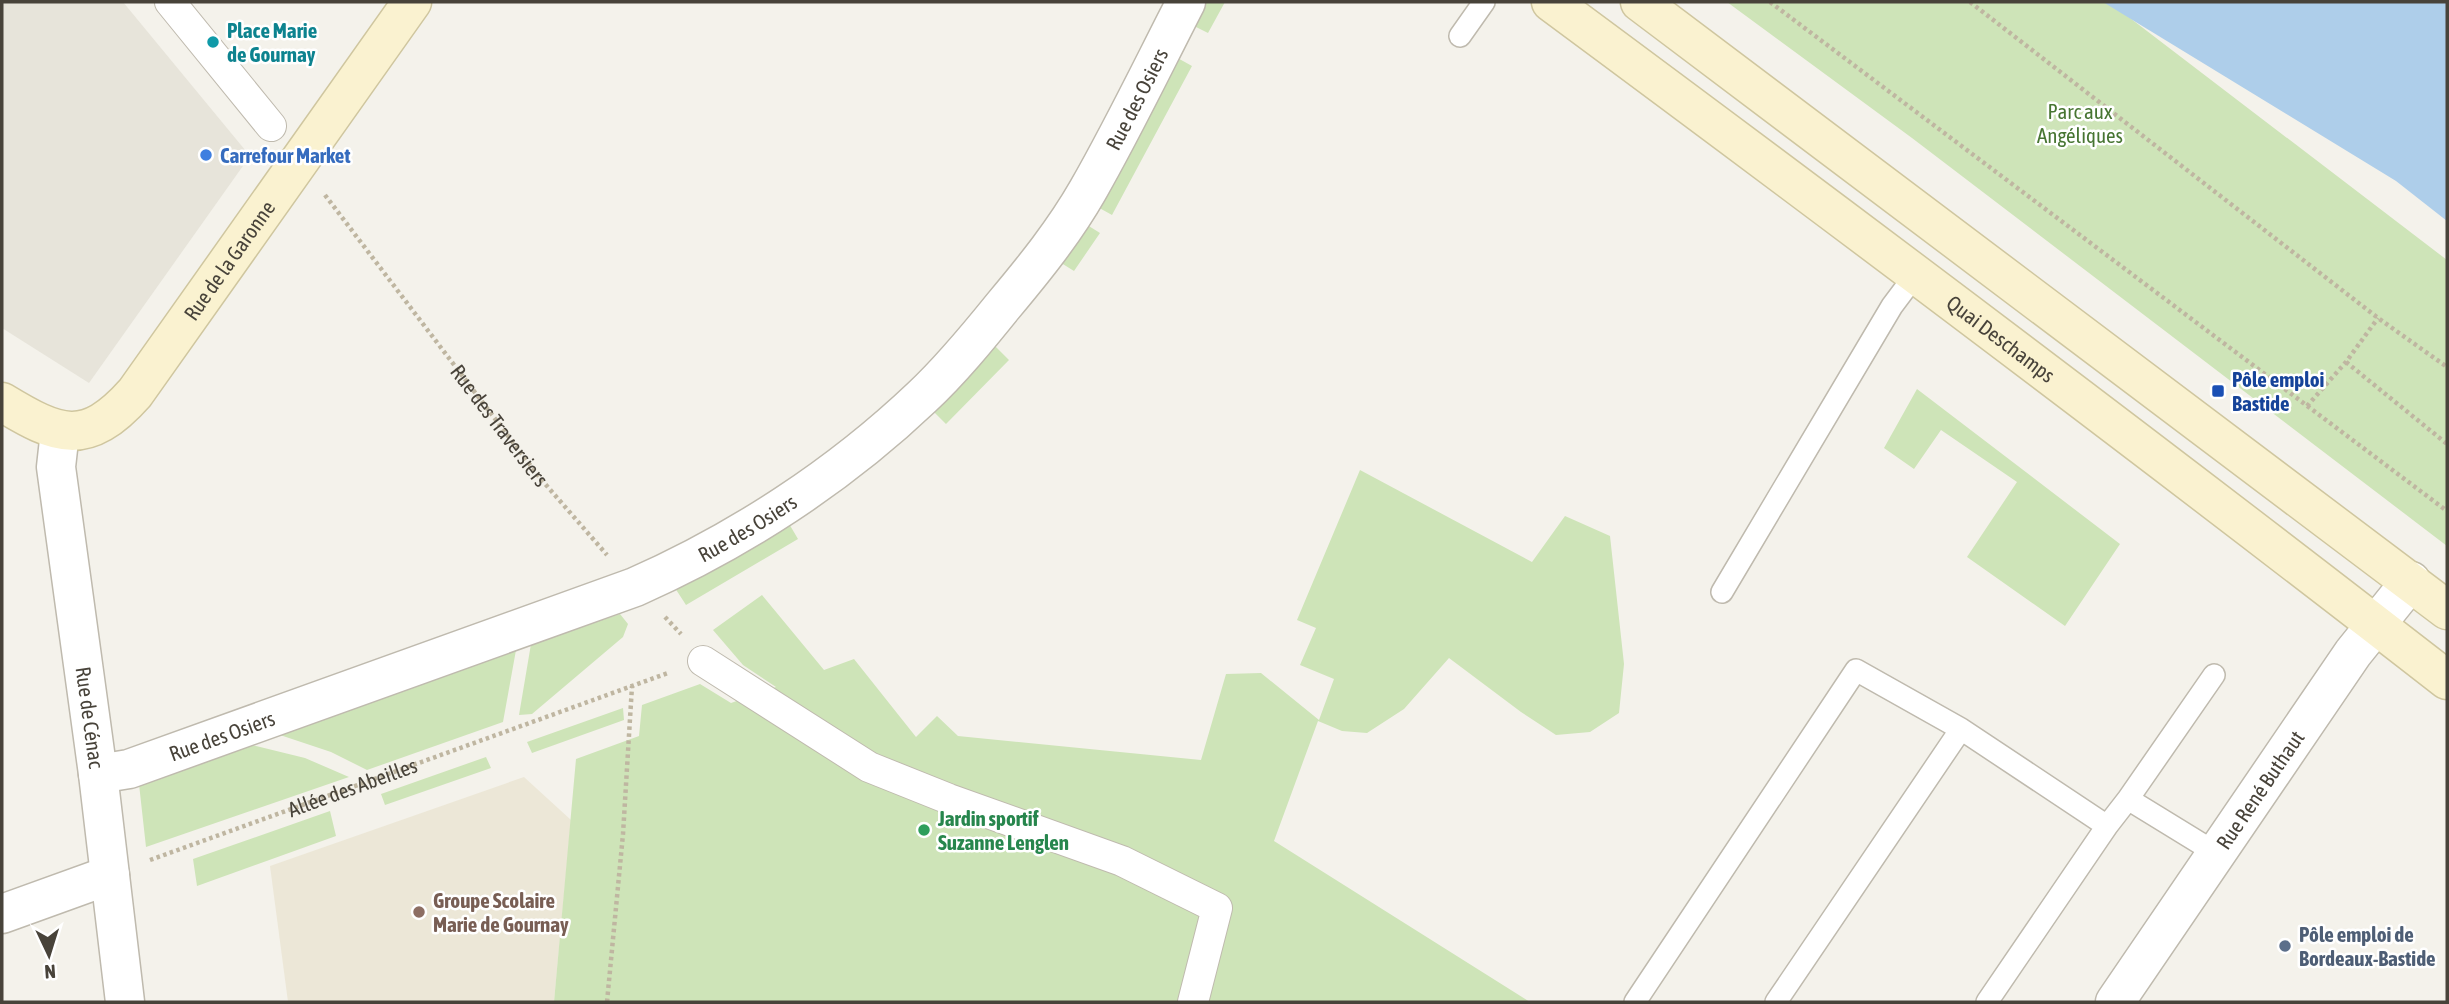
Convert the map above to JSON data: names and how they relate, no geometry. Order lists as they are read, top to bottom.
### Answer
{
  "streets": {
    "main road": ["Rue de la Garonne", "Quai Deschamps"],
    "street": ["Rue des Osiers", "Rue de Cénac", "Rue René Buthaut"],
    "path": ["Rue des Traversiers", "Allée des Abeilles"]
  },
  "crossings": [
    ["Rue des Osiers", "Rue des Traversiers"],
    ["Rue des Osiers", "Rue de Cénac"],
    ["Rue de la Garonne", "Rue de Cénac"],
    ["Quai Deschamps", "Rue René Buthaut"],
    ["Rue des Traversiers", "Allée des Abeilles"],
    ["Rue de Cénac", "Allée des Abeilles"]
  ],
  "parks": ["Parc aux Angéliques"],
  "places": {
    "other": [
      "Place Marie de Gournay",
      "Carrefour Market",
      "Jardin sportif Suzanne Lenglen",
      "Groupe Scolaire Marie de Gournay",
      "Pôle emploi de Bordeaux-Bastide"
    ],
    "transit": ["Pôle emploi Bastide"]
  },
  "north": "bottom"
}
